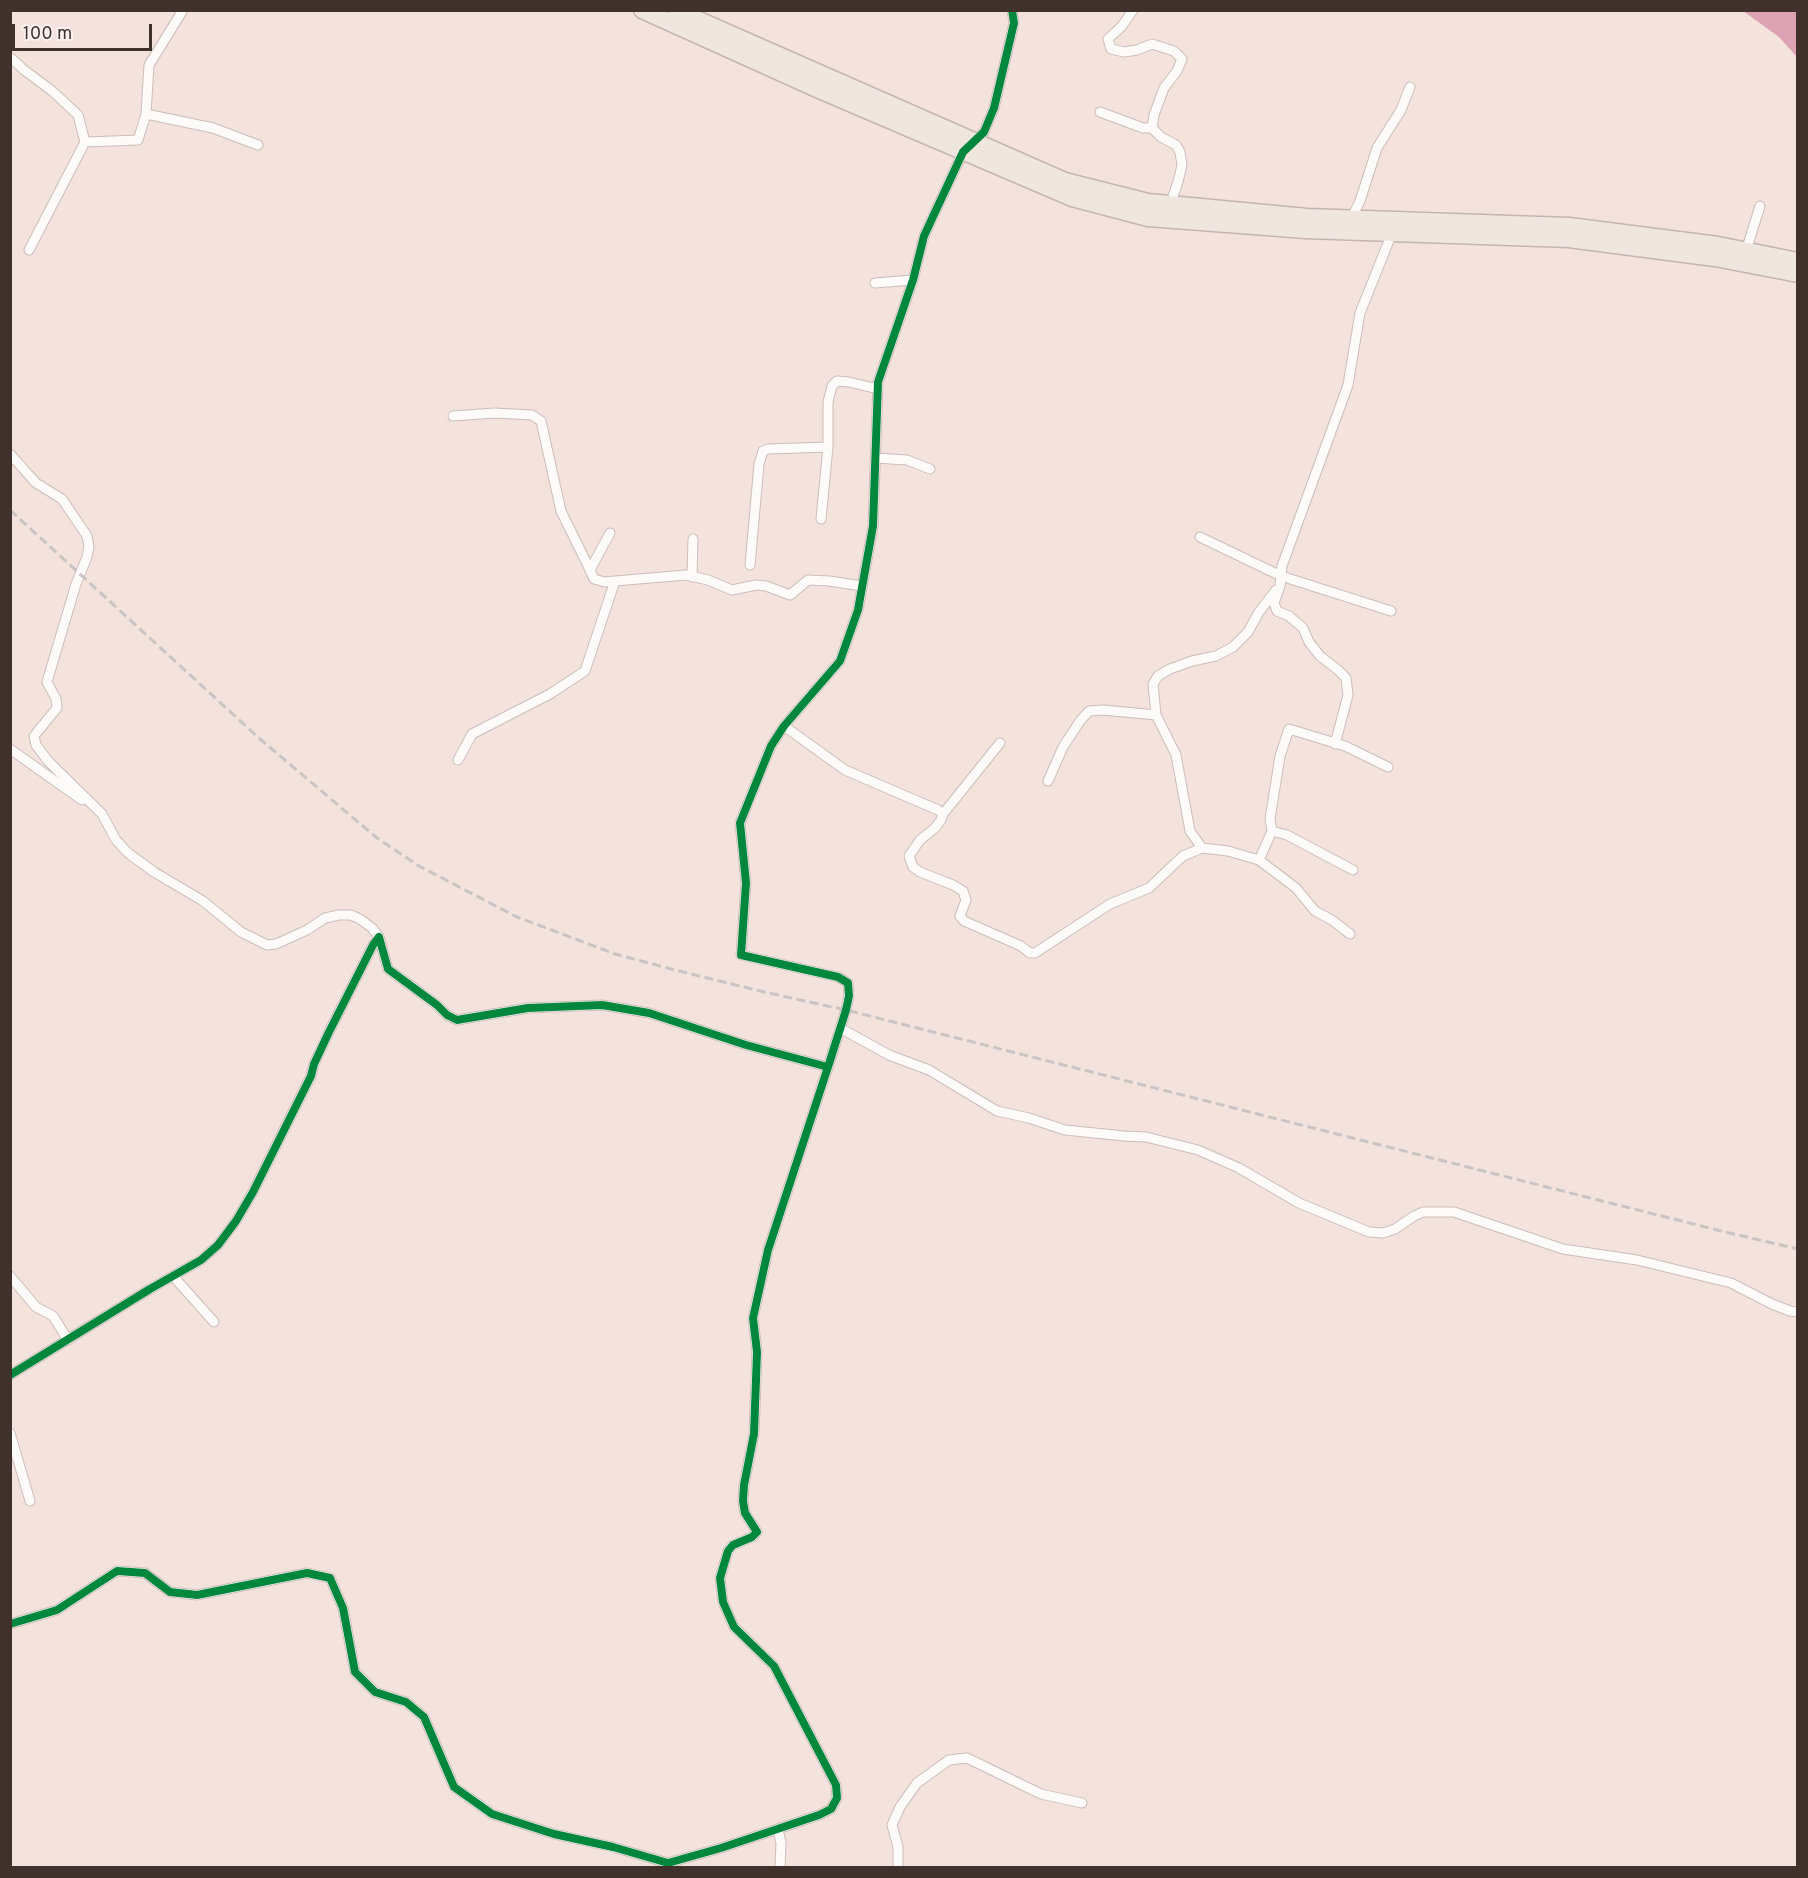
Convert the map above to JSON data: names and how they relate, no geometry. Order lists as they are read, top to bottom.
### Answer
{
  "scale_bar": "100 m"
}
